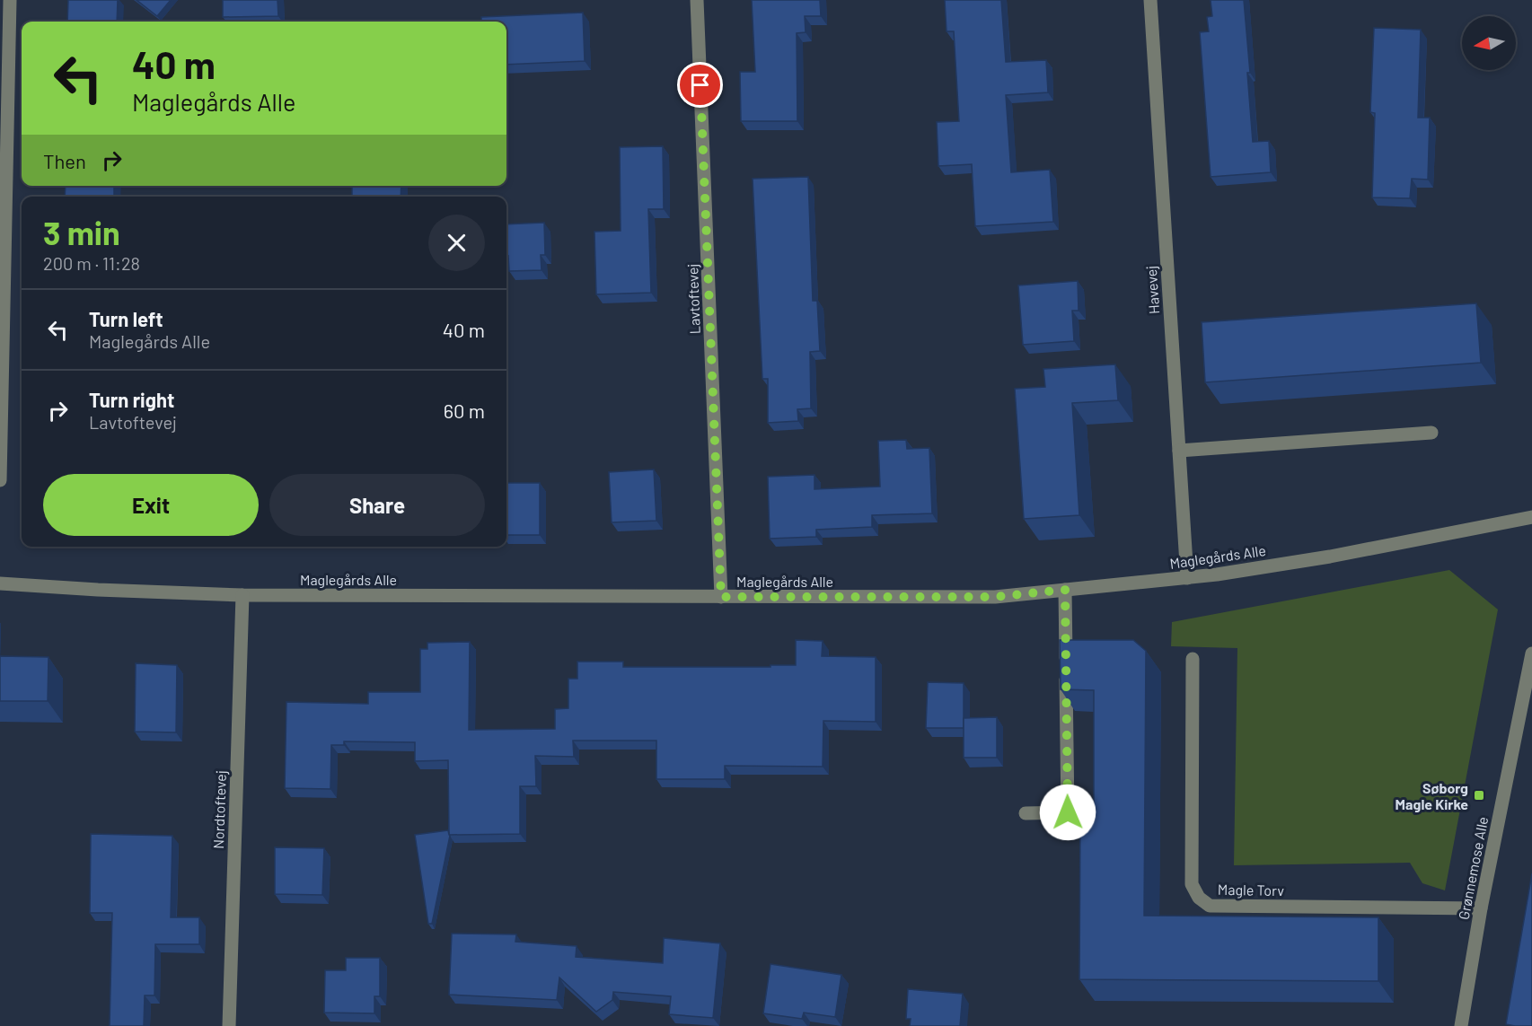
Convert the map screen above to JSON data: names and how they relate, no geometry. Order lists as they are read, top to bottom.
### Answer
{
  "streets": {
    "street": [
      "Havevej",
      "Lavtoftevej",
      "Maglegårds Alle",
      "Nordtoftevej",
      "Grønnemose Alle",
      "Magle Torv"
    ]
  },
  "crossings": [
    ["Havevej", "Maglegårds Alle"],
    ["Lavtoftevej", "Maglegårds Alle"],
    ["Maglegårds Alle", "Nordtoftevej"],
    ["Grønnemose Alle", "Magle Torv"]
  ],
  "places": {
    "transit": ["Søborg Magle Kirke"]
  },
  "north": "left",
  "page": {
    "turn": ["40 m", "Maglegårds Alle"],
    "then": "Then",
    "heading": ["3 min", "200 m · 11:28"],
    "list": [
      {
        "name": "Turn left",
        "note": "Maglegårds Alle",
        "value": "40 m"
      },
      {
        "name": "Turn right",
        "note": "Lavtoftevej",
        "value": "60 m"
      }
    ],
    "buttons": ["Exit", "Share"]
  }
}
